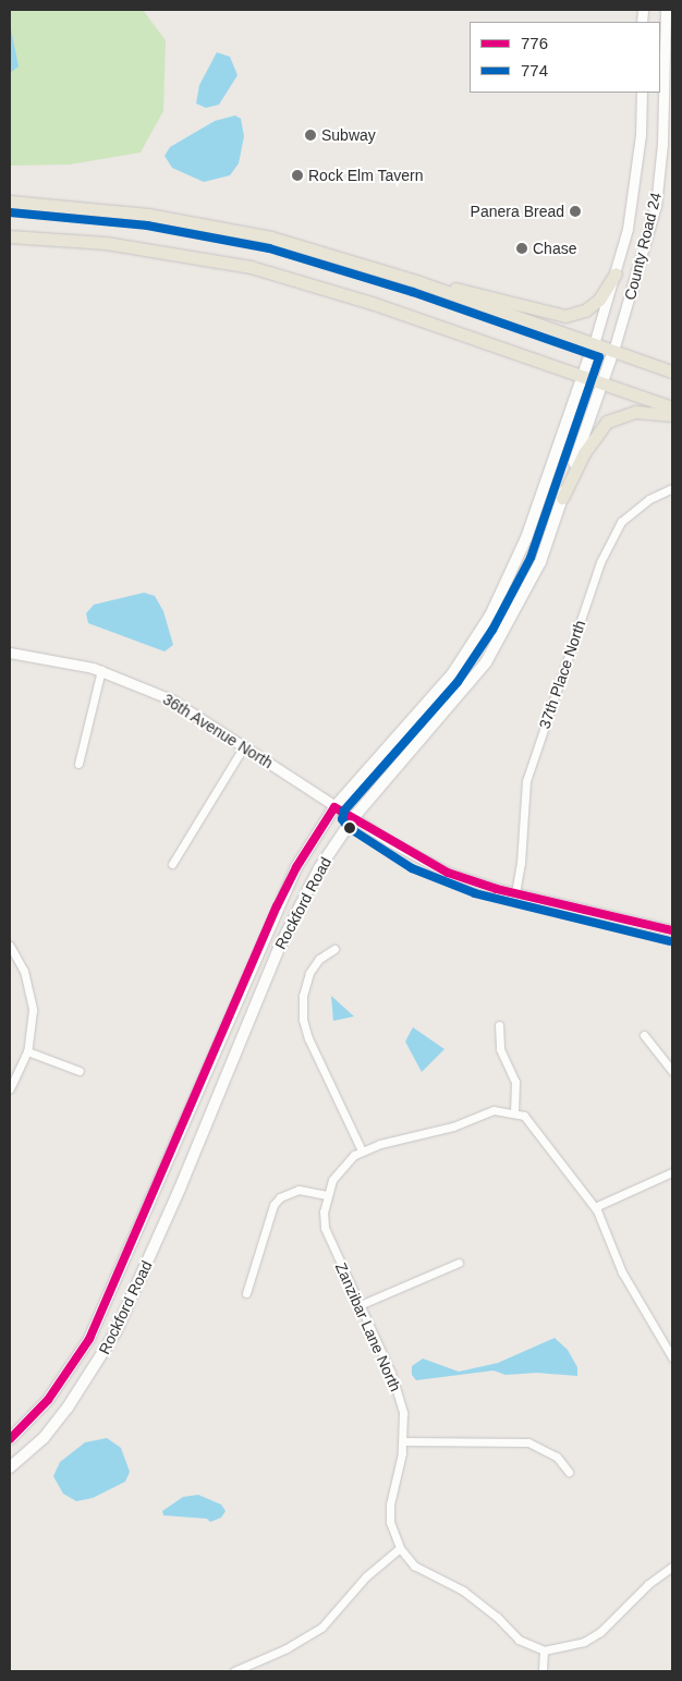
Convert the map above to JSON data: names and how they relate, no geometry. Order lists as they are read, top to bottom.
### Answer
{
  "streets": {
    "main road": ["Rockford Road"],
    "street": [
      "County Road 24",
      "37th Place North",
      "36th Avenue North",
      "Zanzibar Lane North"
    ]
  },
  "crossings": [
    ["County Road 24", "Rockford Road"],
    ["37th Place North", "36th Avenue North"],
    ["36th Avenue North", "Rockford Road"]
  ],
  "places": [
    "Subway",
    "Rock Elm Tavern",
    "Panera Bread",
    "Chase"
  ],
  "lines": ["transit line 774", "transit line 776"],
  "legend": ["776", "774"]
}
